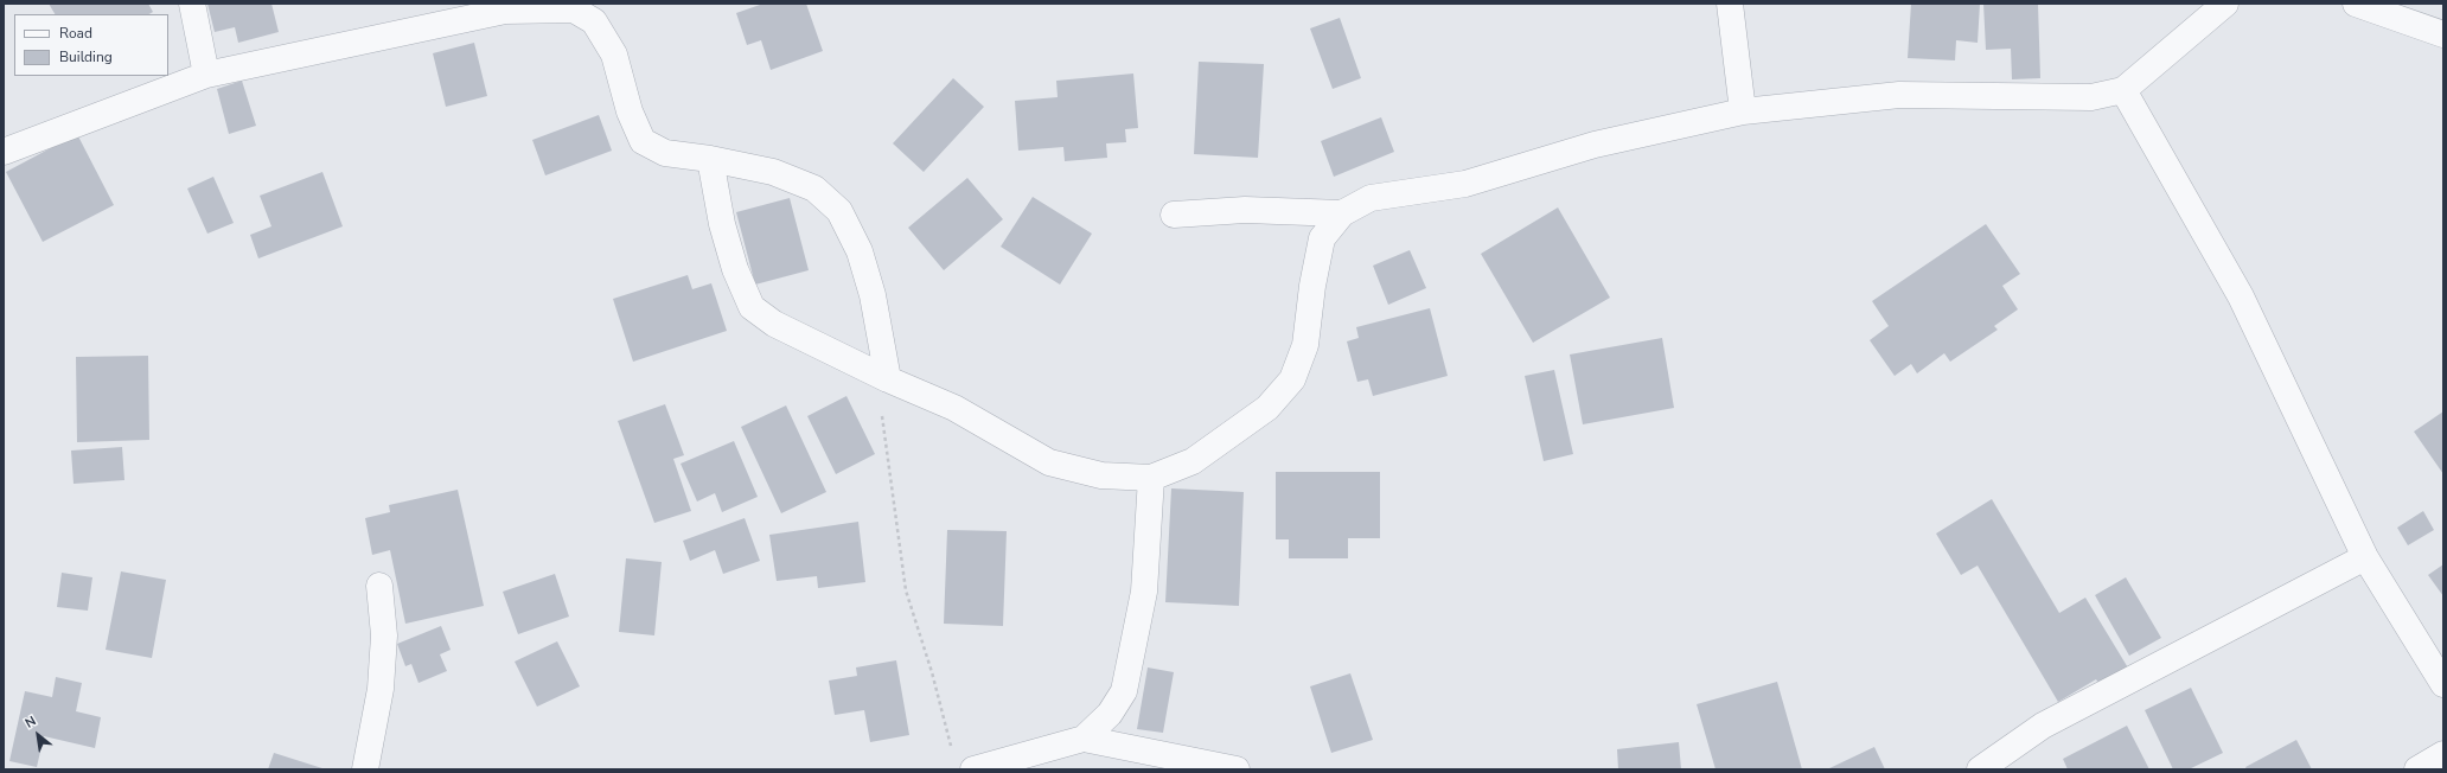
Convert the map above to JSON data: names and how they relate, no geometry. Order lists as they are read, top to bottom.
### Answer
{
  "legend": ["Road", "Building"],
  "north": "top left"
}
